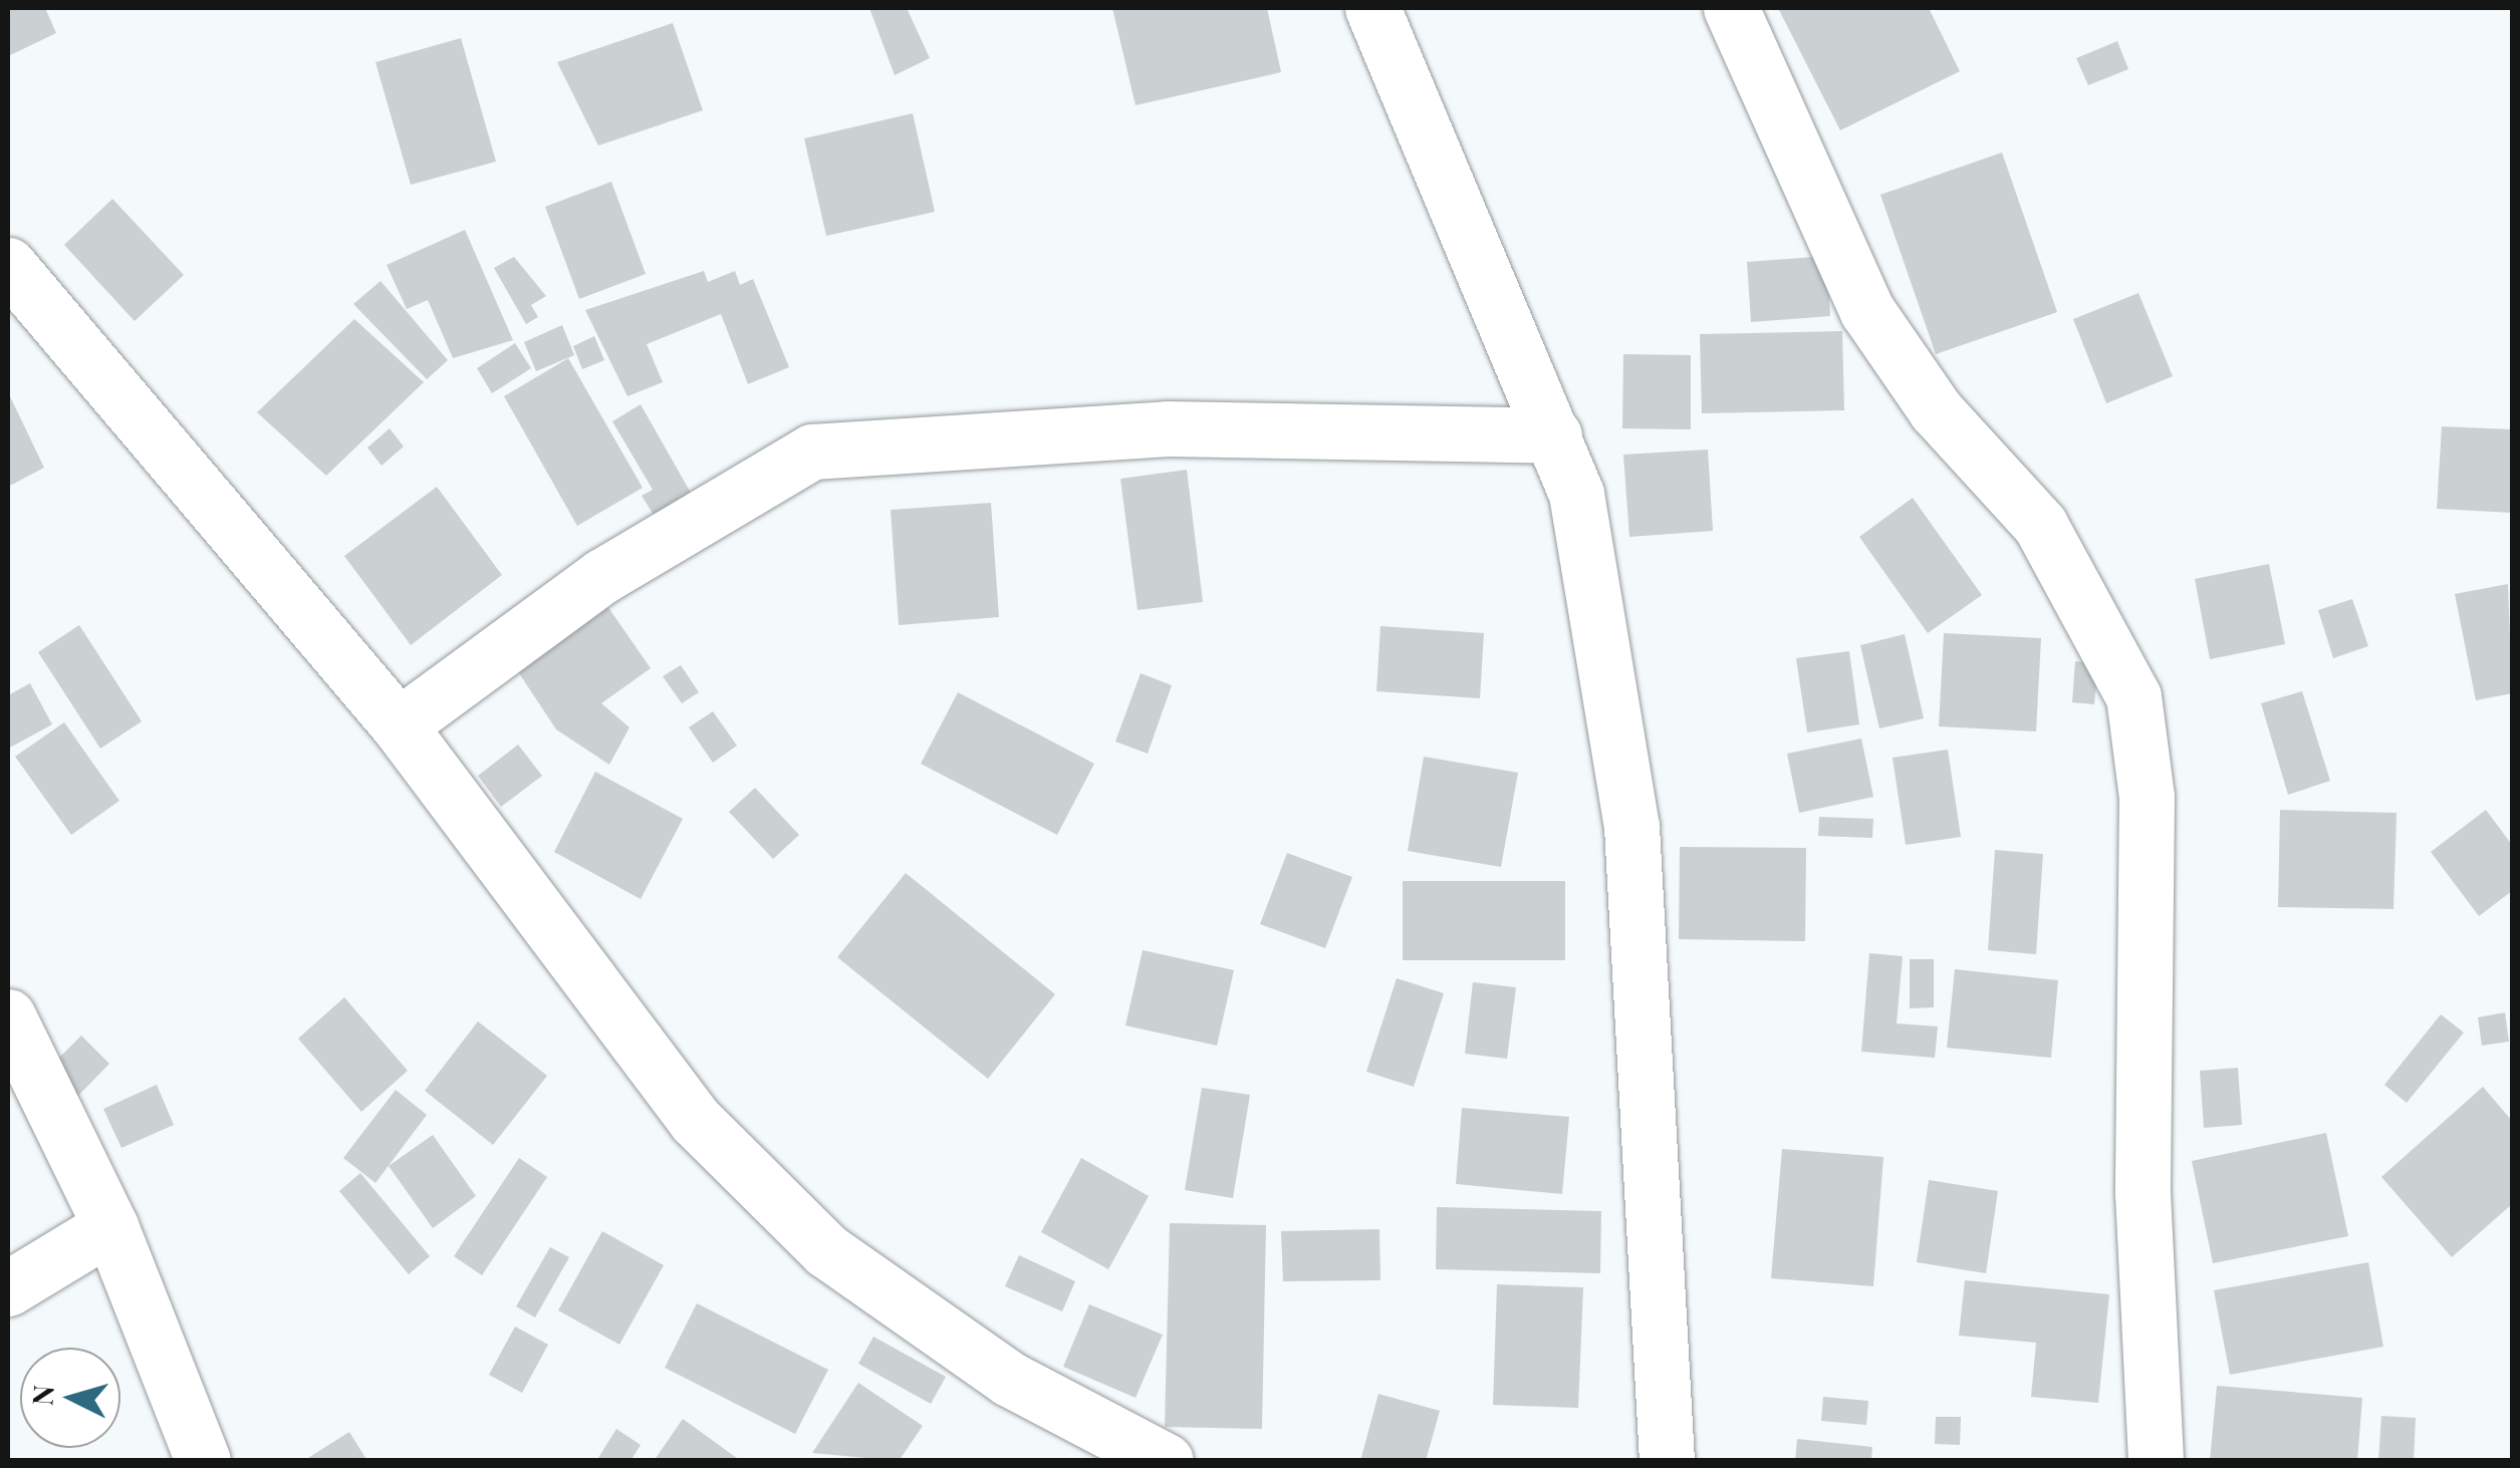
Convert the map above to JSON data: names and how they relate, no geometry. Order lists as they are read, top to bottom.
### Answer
{
  "north": "left"
}
